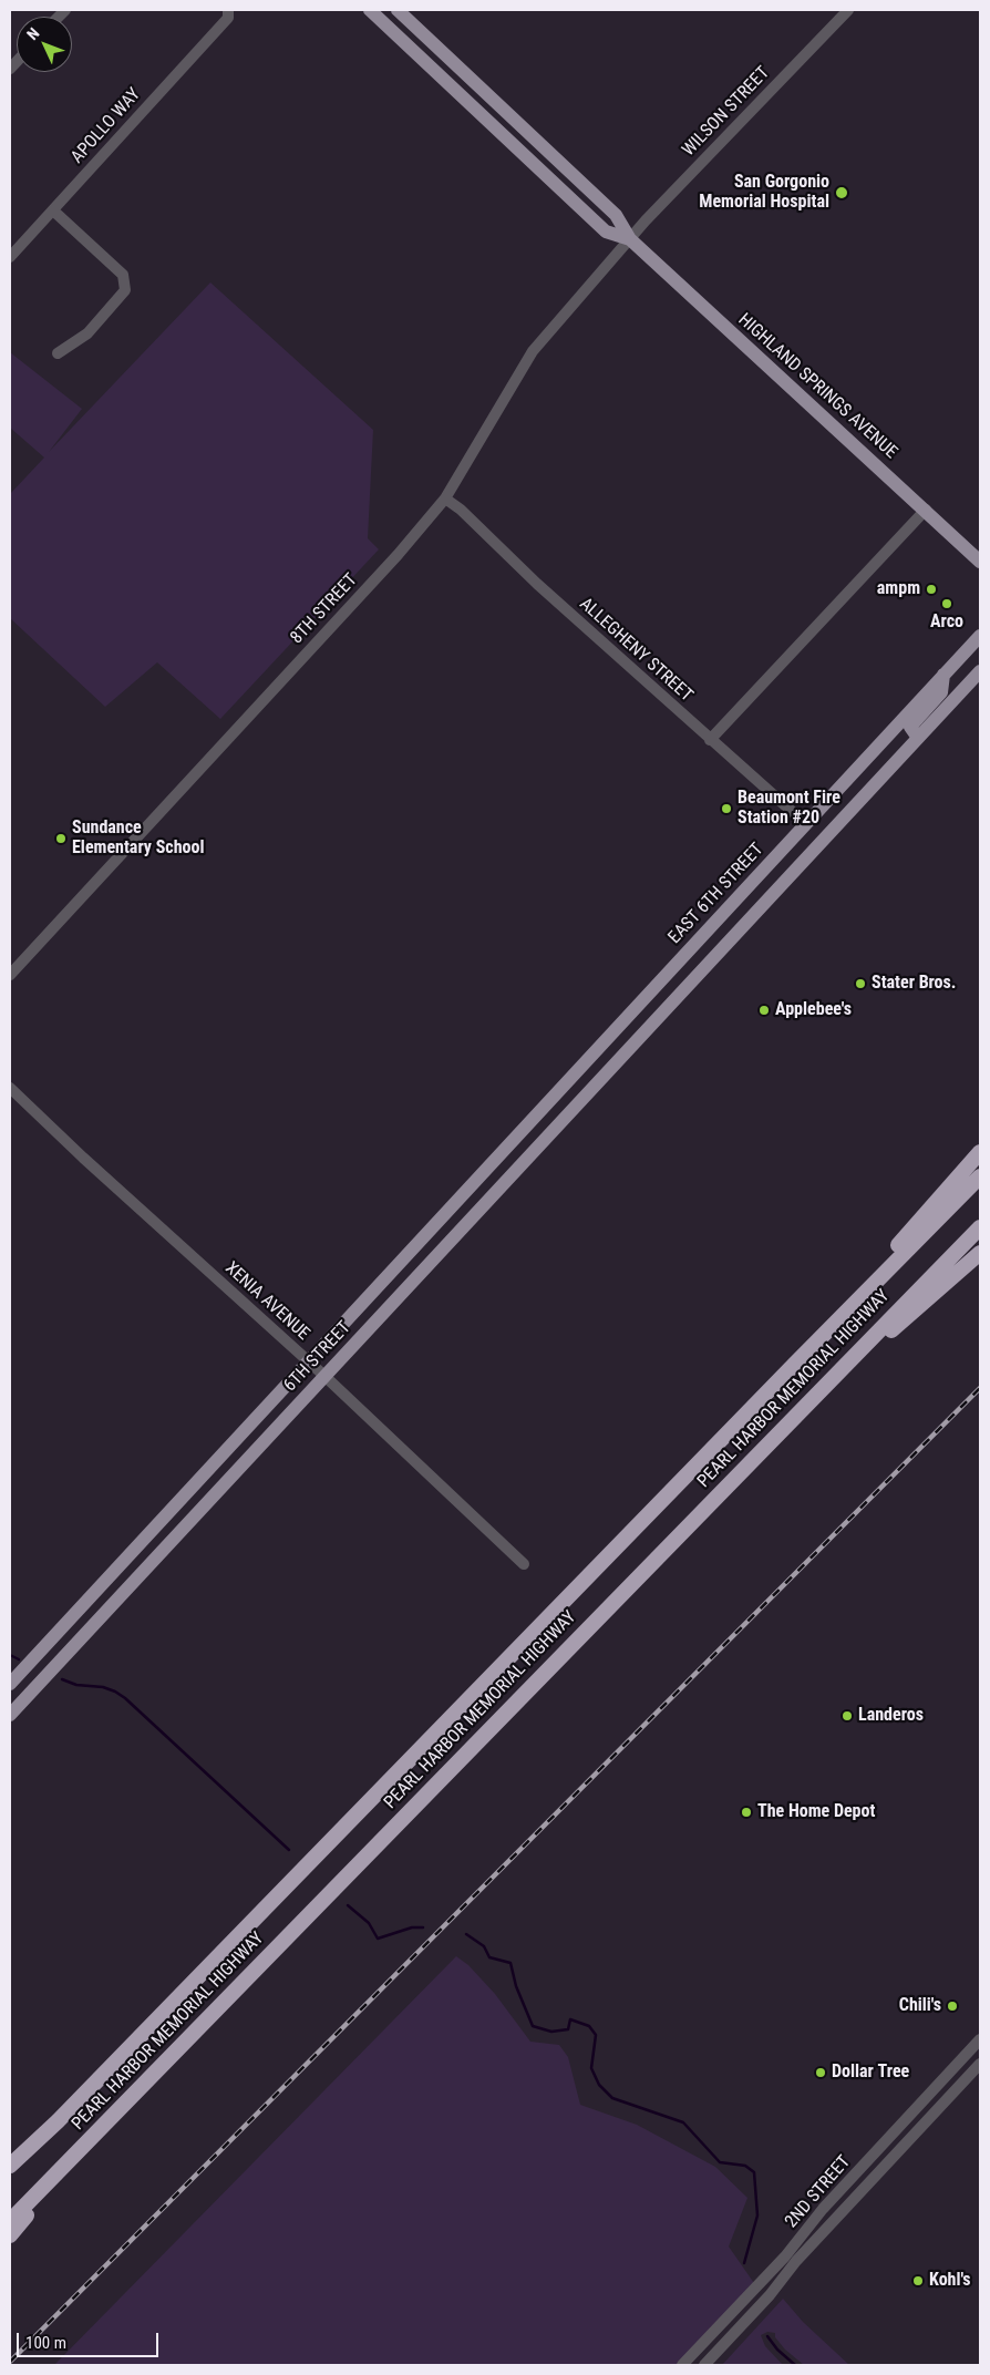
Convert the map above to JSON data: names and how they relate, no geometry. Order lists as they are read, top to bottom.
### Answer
{
  "streets": {
    "highway": ["PEARL HARBOR MEMORIAL HIGHWAY"],
    "main road": ["HIGHLAND SPRINGS AVENUE", "EAST 6TH STREET", "6TH STREET"],
    "street": [
      "WILSON STREET",
      "APOLLO WAY",
      "8TH STREET",
      "ALLEGHENY STREET",
      "XENIA AVENUE",
      "2ND STREET"
    ]
  },
  "crossings": [
    ["WILSON STREET", "HIGHLAND SPRINGS AVENUE"],
    ["WILSON STREET", "8TH STREET"],
    ["HIGHLAND SPRINGS AVENUE", "8TH STREET"],
    ["8TH STREET", "ALLEGHENY STREET"],
    ["ALLEGHENY STREET", "EAST 6TH STREET"],
    ["EAST 6TH STREET", "6TH STREET"],
    ["XENIA AVENUE", "6TH STREET"]
  ],
  "places": [
    "San Gorgonio Memorial Hospital",
    "ampm",
    "Arco",
    "Beaumont Fire Station #20",
    "Sundance Elementary School",
    "Stater Bros.",
    "Applebee's",
    "Landeros",
    "The Home Depot",
    "Chili's",
    "Dollar Tree",
    "Kohl's"
  ],
  "scale_bar": "100 m",
  "north": "top left"
}
